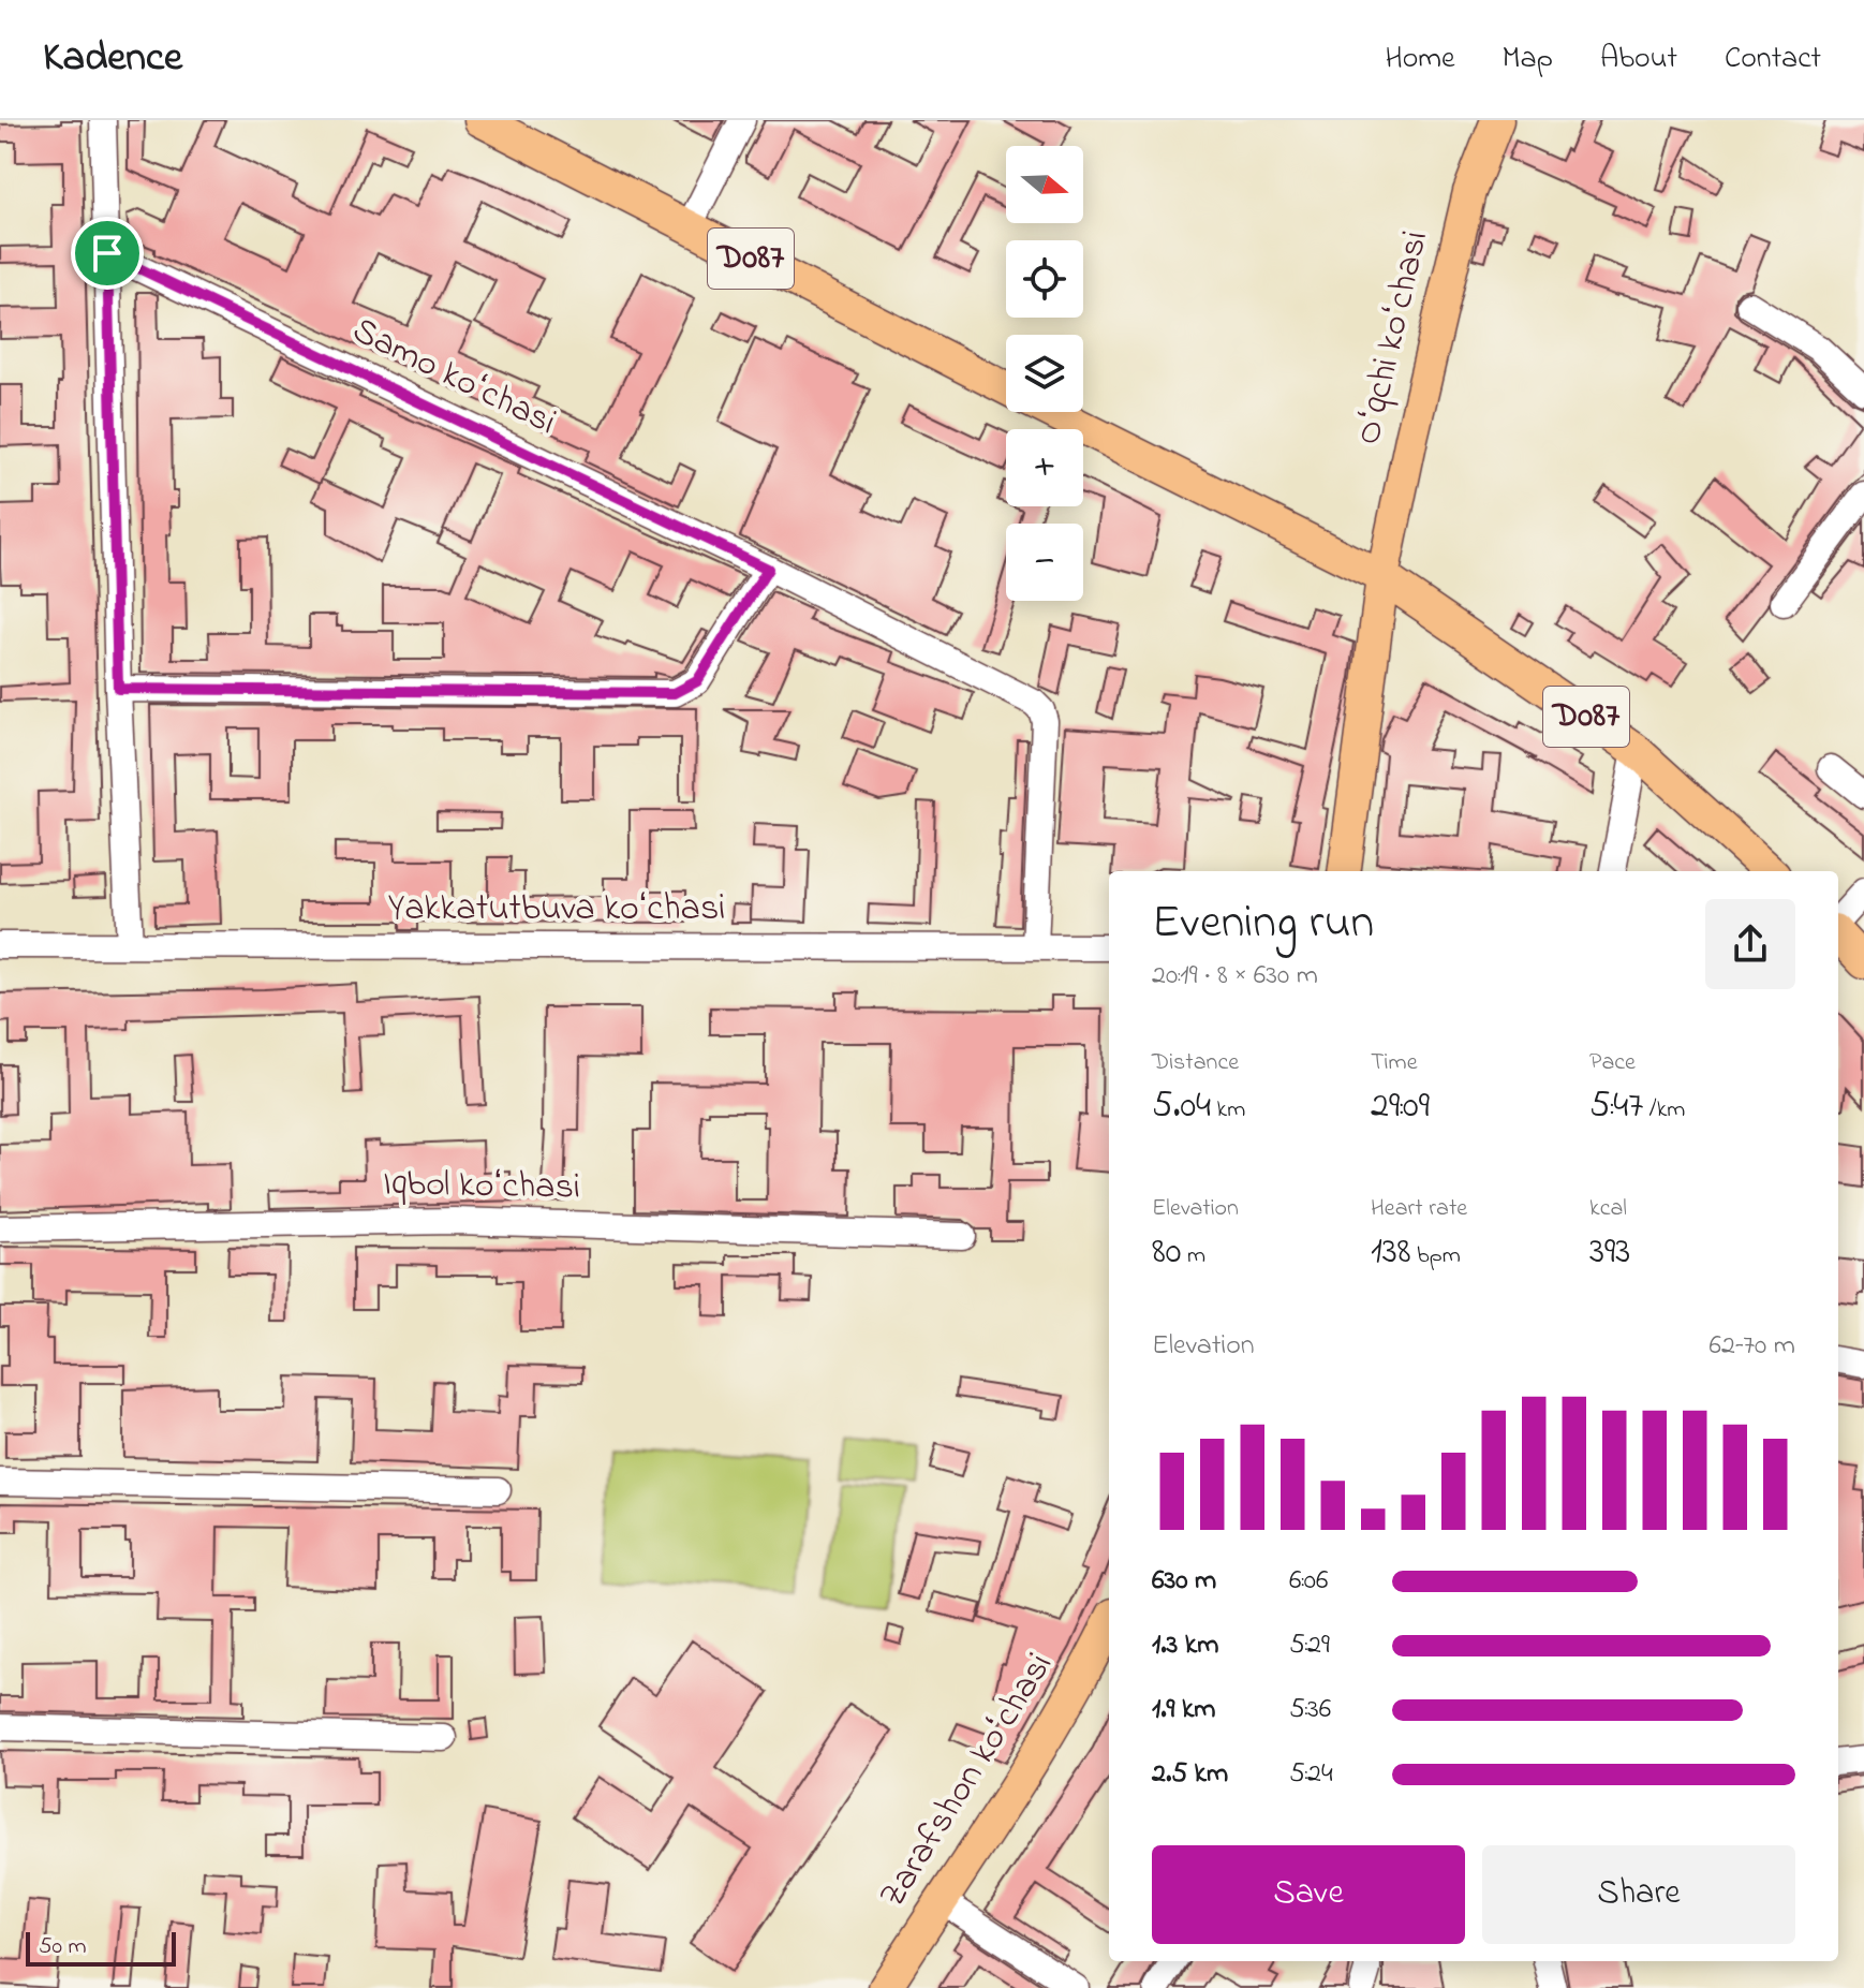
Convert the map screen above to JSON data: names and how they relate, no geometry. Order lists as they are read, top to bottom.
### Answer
{
  "streets": {
    "main road": ["D087", "Oʻqchi koʻchasi", "Zarafshon koʻchasi"],
    "street": ["Samo koʻchasi", "Yakkatutbuva koʻchasi", "Iqbol koʻchasi"]
  },
  "crossings": [
    ["D087", "Oʻqchi koʻchasi"],
    ["Samo koʻchasi", "Yakkatutbuva koʻchasi"]
  ],
  "scale_bar": "50 m",
  "north": "right",
  "page": {
    "header": "Kadence",
    "nav": [
      "Home",
      "Map",
      "About",
      "Contact"
    ],
    "map_buttons": ["+", "−"],
    "heading": ["Evening run", "20:19 · 8 × 630 m"],
    "stats": [
      ["Distance", "5.04 km"],
      ["Time", "29:09"],
      ["Pace", "5:47 /km"],
      ["Elevation", "80 m"],
      ["Heart rate", "138 bpm"],
      ["kcal", "393"]
    ],
    "chart": ["Elevation", "62–70 m"],
    "list": [
      {
        "name": "630 m",
        "note": "6:06"
      },
      {
        "name": "1.3 km",
        "note": "5:29"
      },
      {
        "name": "1.9 km",
        "note": "5:36"
      },
      {
        "name": "2.5 km",
        "note": "5:24"
      }
    ],
    "buttons": ["Save", "Share"],
    "scale": "50 m"
  }
}
